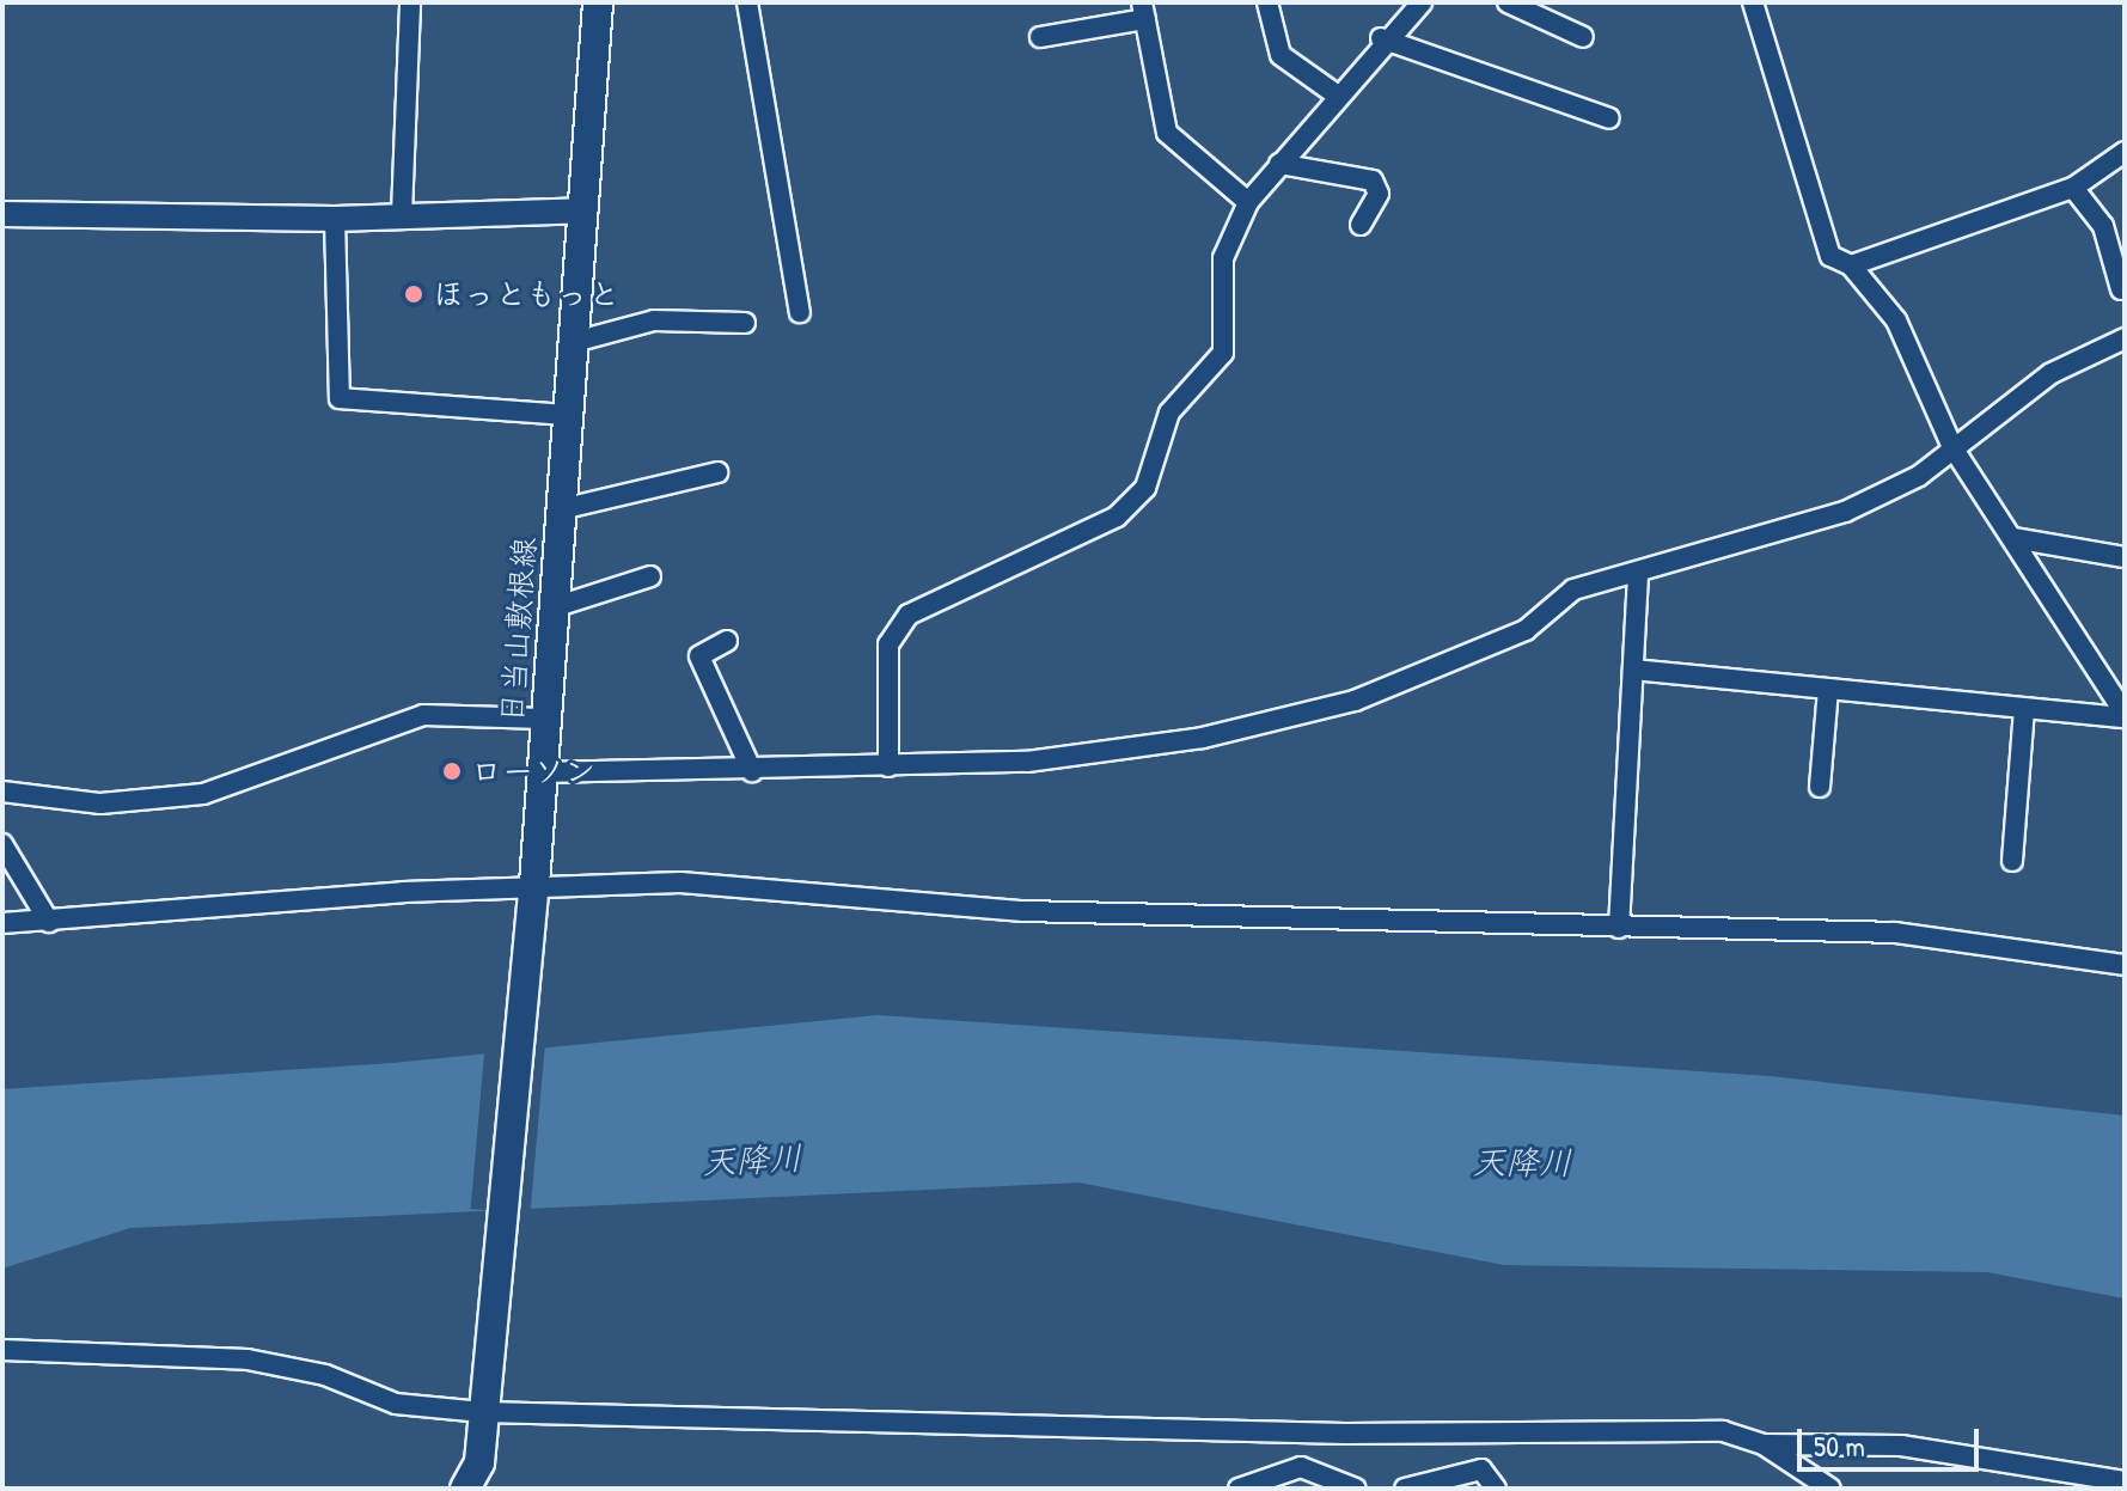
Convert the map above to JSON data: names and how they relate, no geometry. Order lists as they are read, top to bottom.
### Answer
{
  "streets": {
    "main road": ["日当山敷根線"]
  },
  "water": ["天降川"],
  "places": ["ほっともっと", "ローソン"],
  "scale_bar": "50 m"
}
